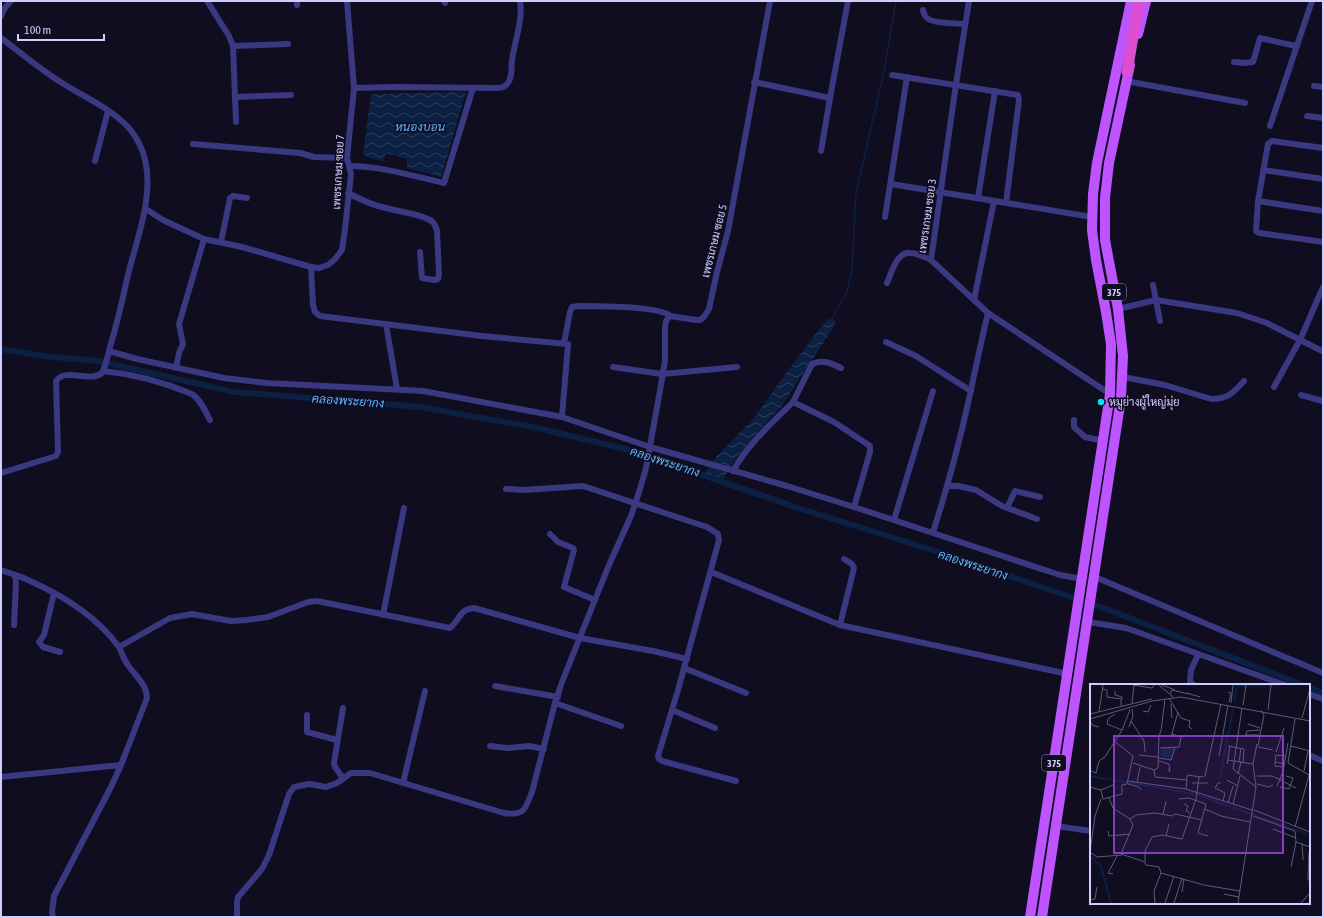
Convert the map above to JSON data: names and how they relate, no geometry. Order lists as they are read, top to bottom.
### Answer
{
  "streets": {
    "main road": ["375"],
    "street": ["เพชรเกษม ซอย 7", "เพชรเกษม ซอย 3", "เพชรเกษม ซอย 5"]
  },
  "crossings": [
    ["เพชรเกษม ซอย 3", "375"]
  ],
  "water": ["หนองบอน", "คลองพระยากง"],
  "places": ["หมูย่างผู้ใหญ่มุ่ย"],
  "scale_bar": "100 m"
}
